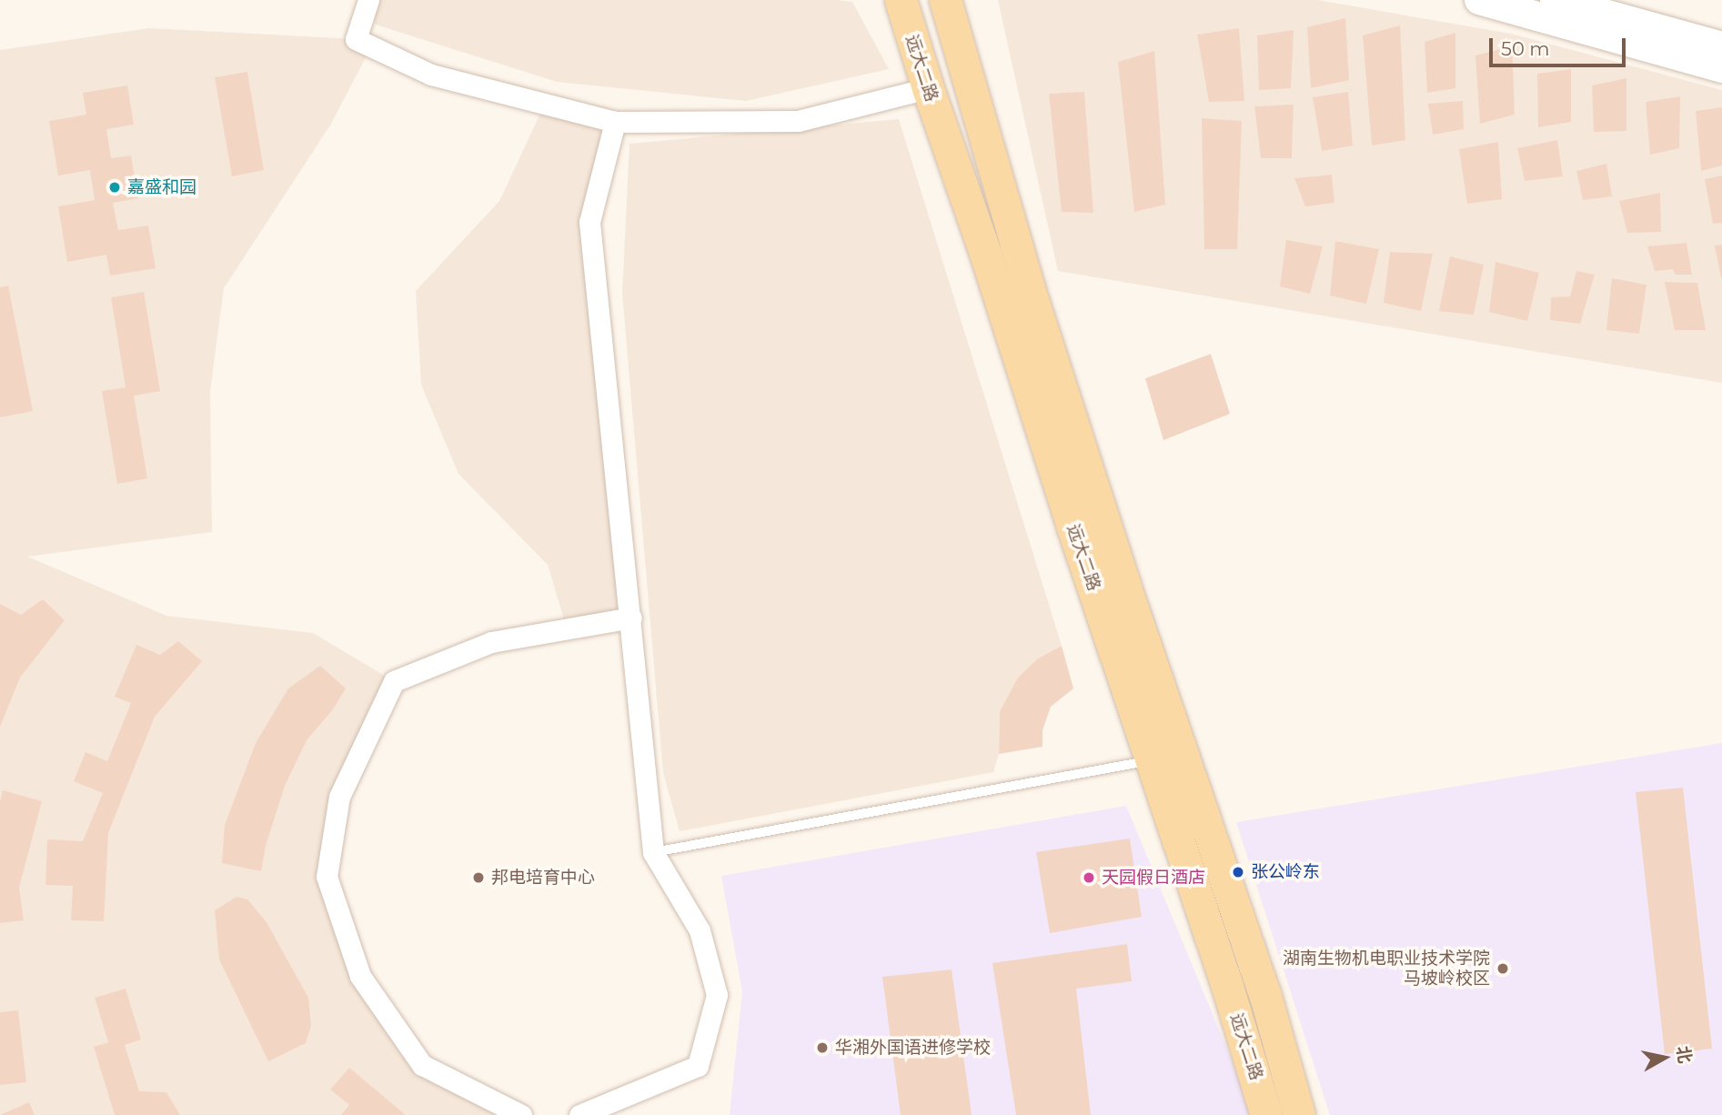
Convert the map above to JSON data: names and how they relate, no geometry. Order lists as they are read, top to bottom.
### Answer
{
  "streets": {
    "main road": ["远大二路"]
  },
  "places": [
    "嘉盛和园",
    "张公岭东",
    "邦电培育中心",
    "天园假日酒店",
    "湖南生物机电职业技术学院 马坡岭校区",
    "华湘外国语进修学校"
  ],
  "scale_bar": "50 m",
  "north": "right"
}
